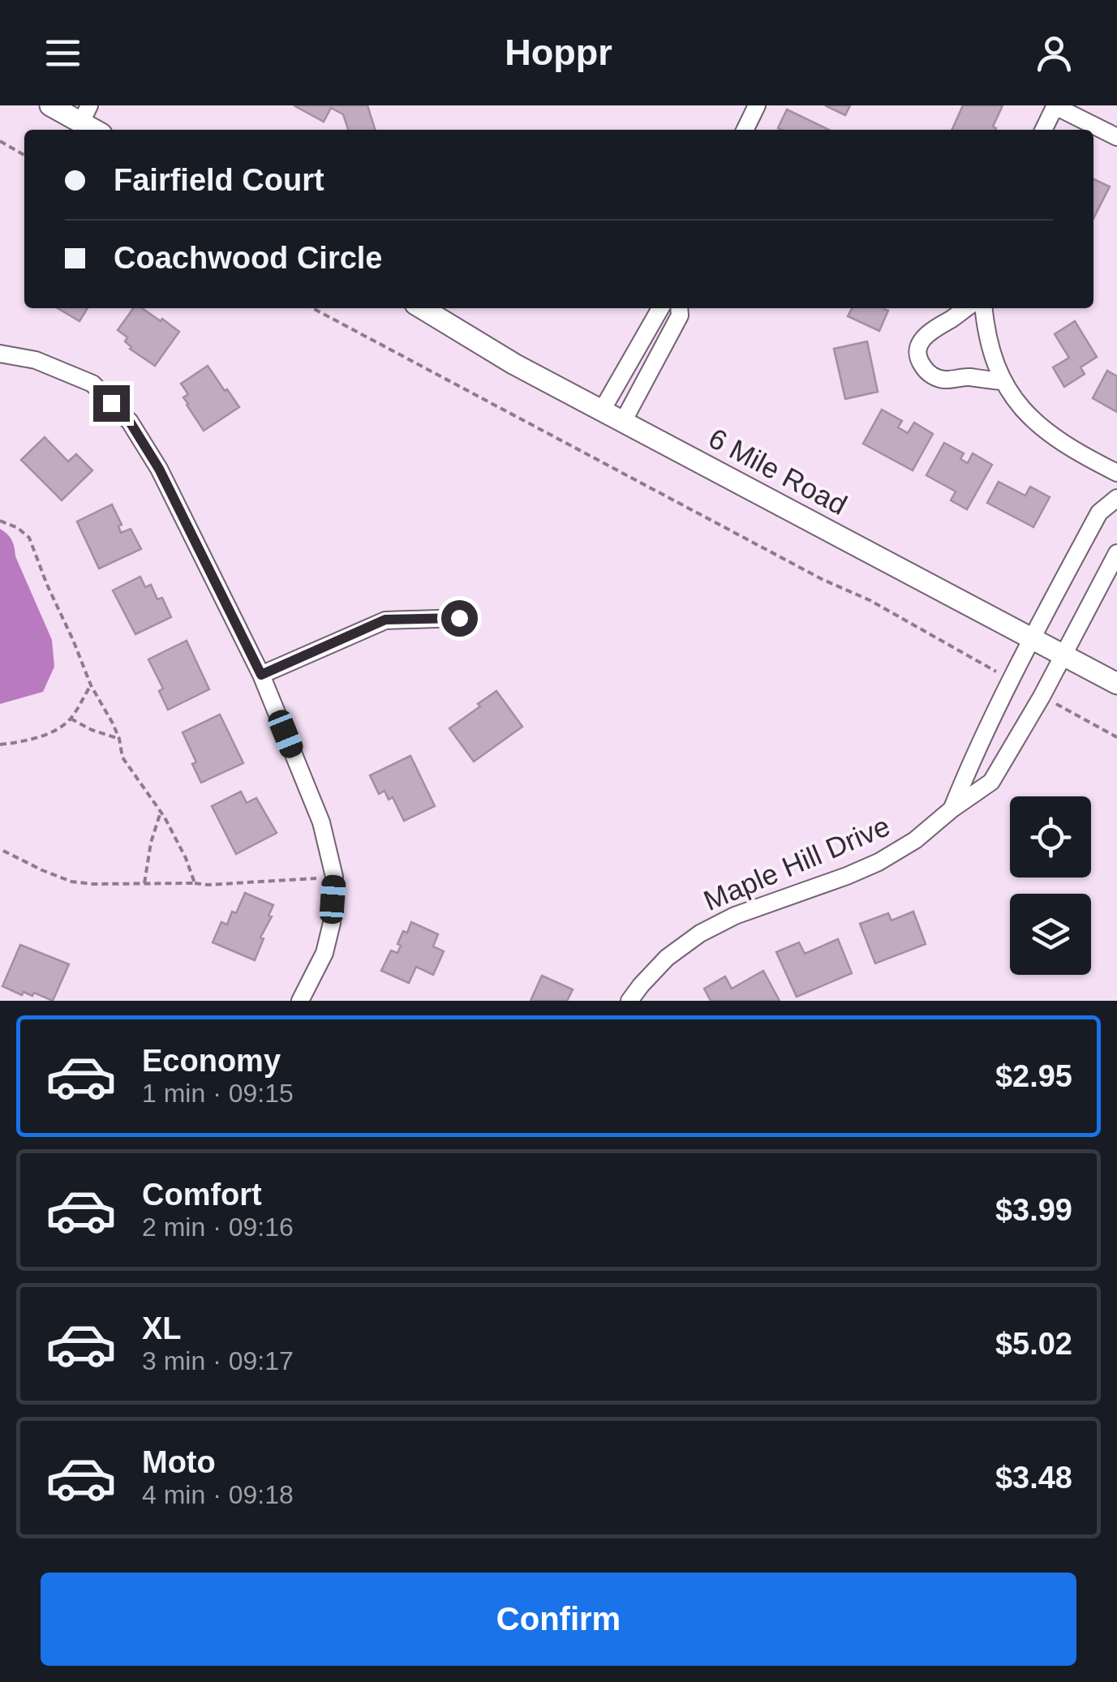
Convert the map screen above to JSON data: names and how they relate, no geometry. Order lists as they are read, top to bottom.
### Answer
{
  "streets": {
    "street": ["6 Mile Road", "Maple Hill Drive"]
  },
  "crossings": [
    ["6 Mile Road", "Maple Hill Drive"]
  ],
  "page": {
    "header": "Hoppr",
    "banner": ["Fairfield Court", "Coachwood Circle"],
    "list": [
      {
        "name": "Economy",
        "note": "1 min · 09:15",
        "value": "$2.95"
      },
      {
        "name": "Comfort",
        "note": "2 min · 09:16",
        "value": "$3.99"
      },
      {
        "name": "XL",
        "note": "3 min · 09:17",
        "value": "$5.02"
      },
      {
        "name": "Moto",
        "note": "4 min · 09:18",
        "value": "$3.48"
      }
    ],
    "buttons": "Confirm"
  }
}
